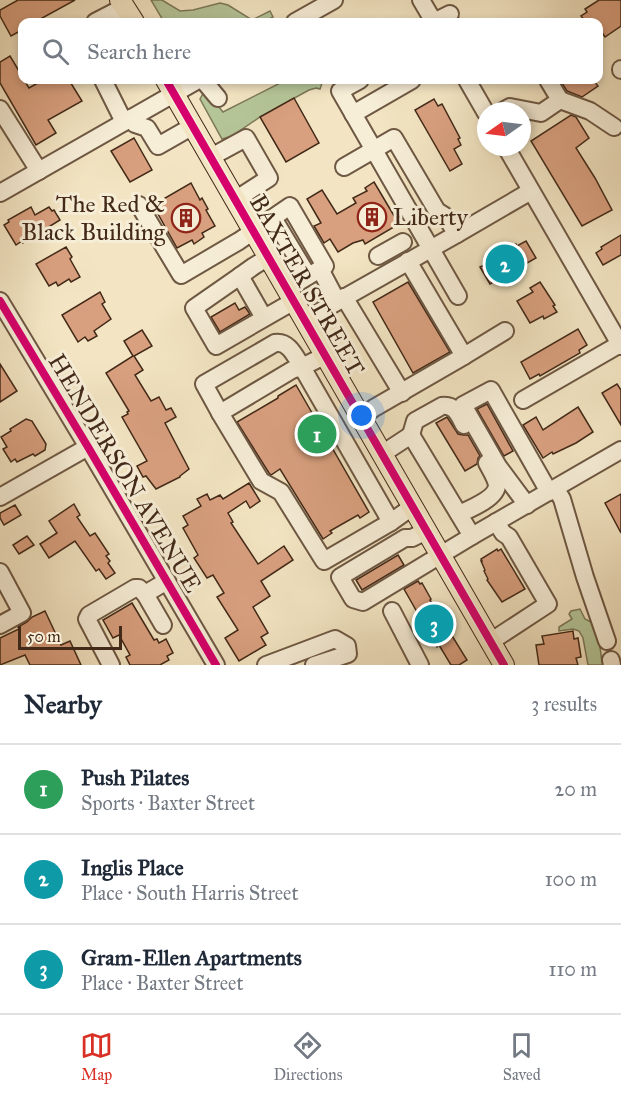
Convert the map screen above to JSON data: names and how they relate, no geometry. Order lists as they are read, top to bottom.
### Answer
{
  "streets": {
    "main road": ["BAXTER STREET"],
    "street": ["HENDERSON AVENUE"]
  },
  "places": {
    "building": ["Liberty", "The Red & Black Building"]
  },
  "scale_bar": "50 m",
  "north": "left",
  "page": {
    "search": "Search here",
    "pins": ["2", "1", "3"],
    "scale": "50 m",
    "heading": ["Nearby", "3 results"],
    "list": [
      {
        "mark": "1",
        "name": "Push Pilates",
        "note": "Sports · Baxter Street",
        "value": "20 m"
      },
      {
        "mark": "2",
        "name": "Inglis Place",
        "note": "Place · South Harris Street",
        "value": "100 m"
      },
      {
        "mark": "3",
        "name": "Gram-Ellen Apartments",
        "note": "Place · Baxter Street",
        "value": "110 m"
      }
    ],
    "nav": ["Map", "Directions", "Saved"]
  }
}
